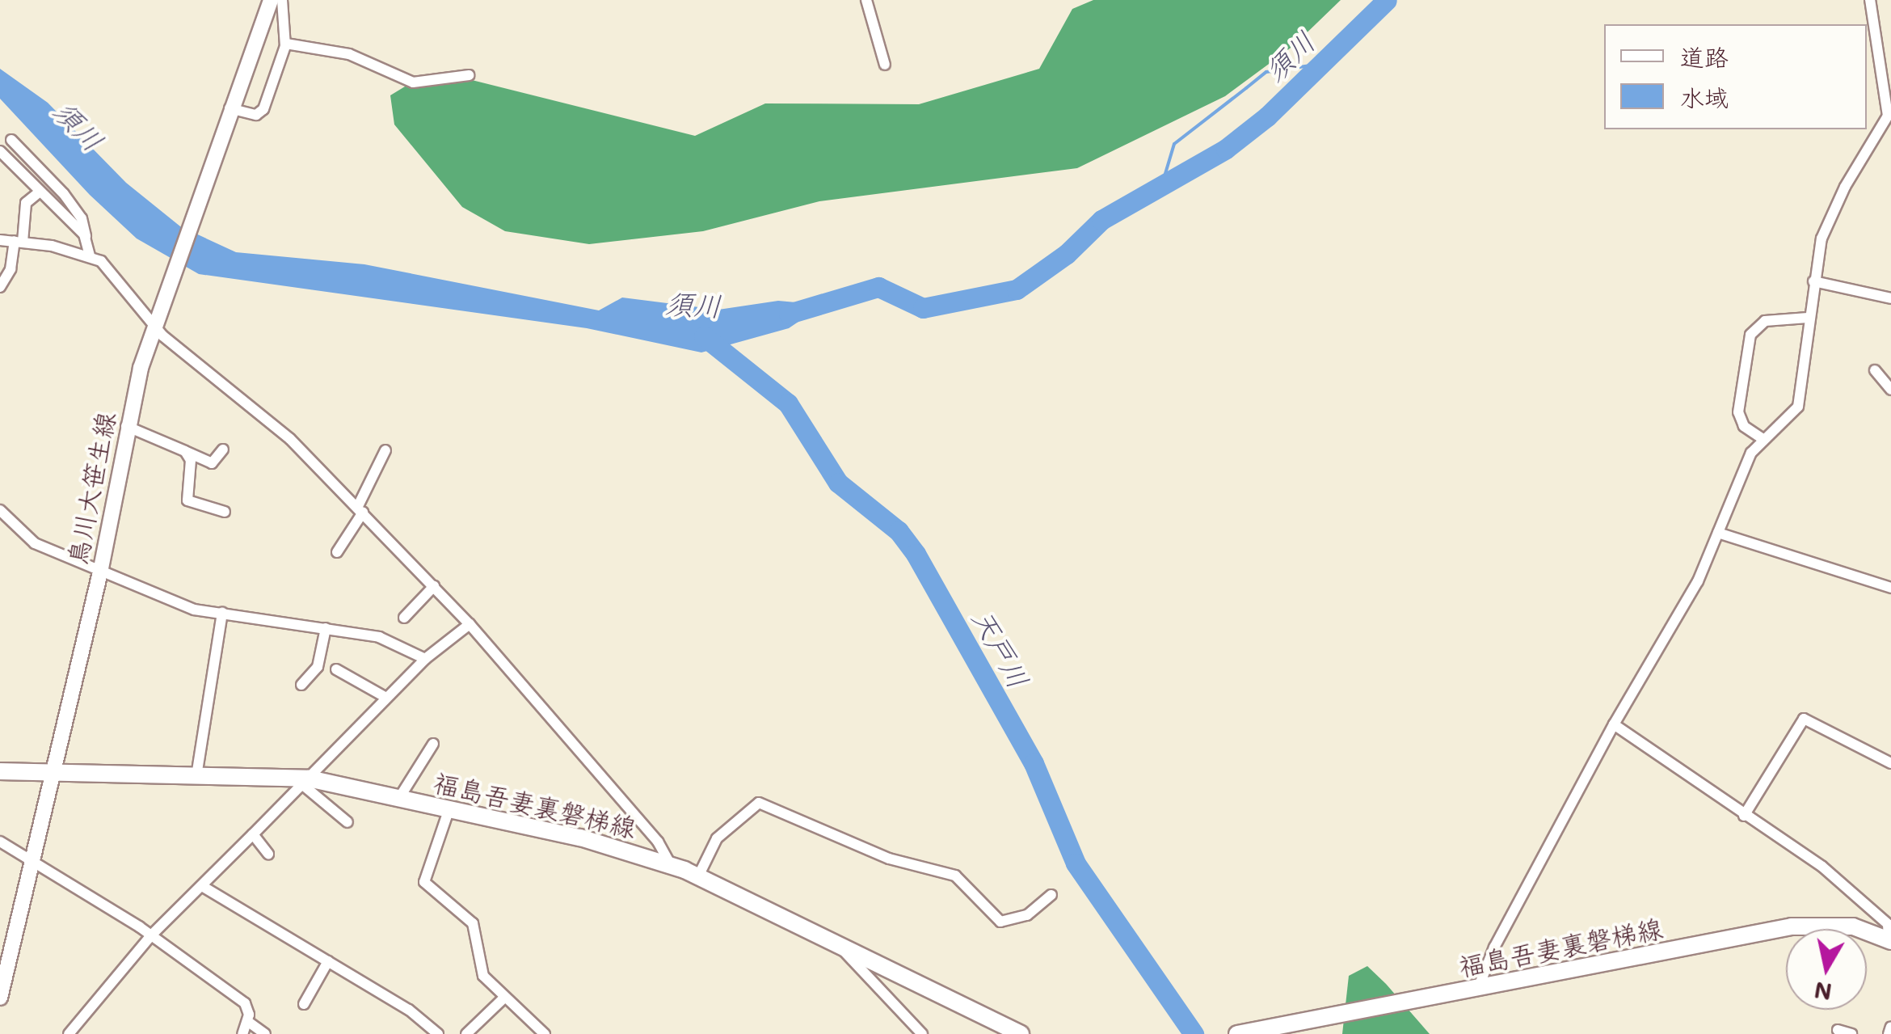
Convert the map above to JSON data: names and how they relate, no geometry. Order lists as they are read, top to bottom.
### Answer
{
  "streets": {
    "main road": ["福島吾妻裏磐梯線"],
    "street": ["鳥川大笹生線"]
  },
  "crossings": [
    ["鳥川大笹生線", "福島吾妻裏磐梯線"]
  ],
  "water": ["須川", "天戸川"],
  "legend": ["道路", "水域"],
  "north": "bottom"
}
